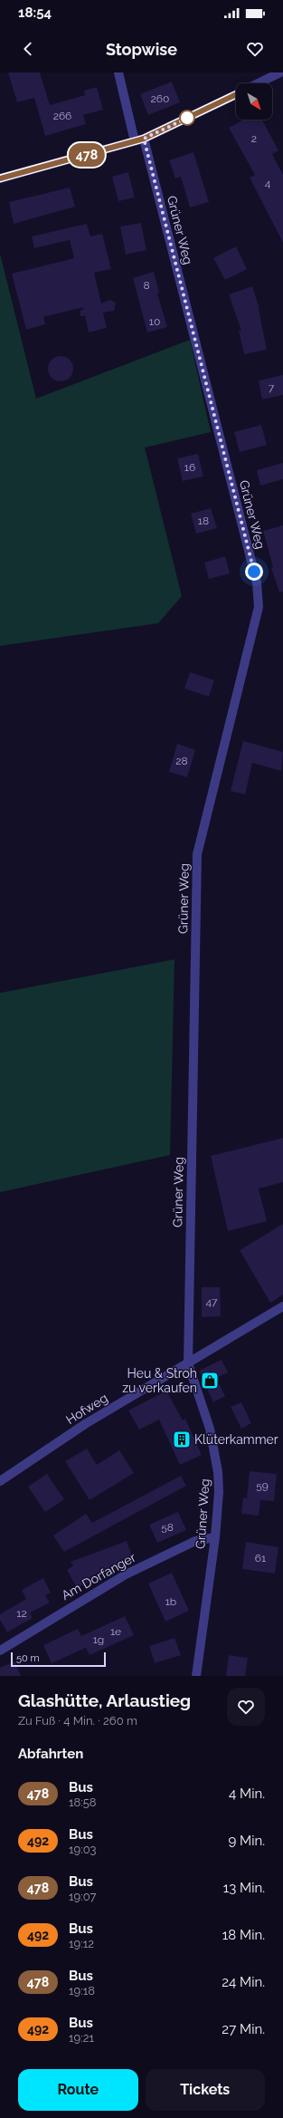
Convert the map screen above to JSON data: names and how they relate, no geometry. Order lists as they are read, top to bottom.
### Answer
{
  "streets": {
    "street": ["Grüner Weg", "Hofweg", "Am Dorfanger"]
  },
  "crossings": [
    ["Grüner Weg", "Hofweg"],
    ["Grüner Weg", "Am Dorfanger"]
  ],
  "places": {
    "shop": ["Heu & Stroh zu verkaufen"],
    "building": ["Klüterkammer"]
  },
  "lines": ["bus line 478"],
  "house_numbers": [
    "260",
    "266",
    "2",
    "4",
    "8",
    "10",
    "7",
    "16",
    "18",
    "28",
    "47",
    "59",
    "58",
    "61",
    "1b",
    "12",
    "1e",
    "1g"
  ],
  "scale_bar": "50 m",
  "north": "bottom right",
  "page": {
    "status": "18:54",
    "header": "Stopwise",
    "on_map": "478",
    "scale": "50 m",
    "heading": [
      ["Glashütte, Arlaustieg", "Zu Fuß · 4 Min. · 260 m"],
      "Abfahrten"
    ],
    "list": [
      {
        "mark": "478",
        "name": "Bus",
        "note": "18:58",
        "value": "4 Min."
      },
      {
        "mark": "492",
        "name": "Bus",
        "note": "19:03",
        "value": "9 Min."
      },
      {
        "mark": "478",
        "name": "Bus",
        "note": "19:07",
        "value": "13 Min."
      },
      {
        "mark": "492",
        "name": "Bus",
        "note": "19:12",
        "value": "18 Min."
      },
      {
        "mark": "478",
        "name": "Bus",
        "note": "19:18",
        "value": "24 Min."
      },
      {
        "mark": "492",
        "name": "Bus",
        "note": "19:21",
        "value": "27 Min."
      }
    ],
    "buttons": ["Route", "Tickets"]
  }
}
